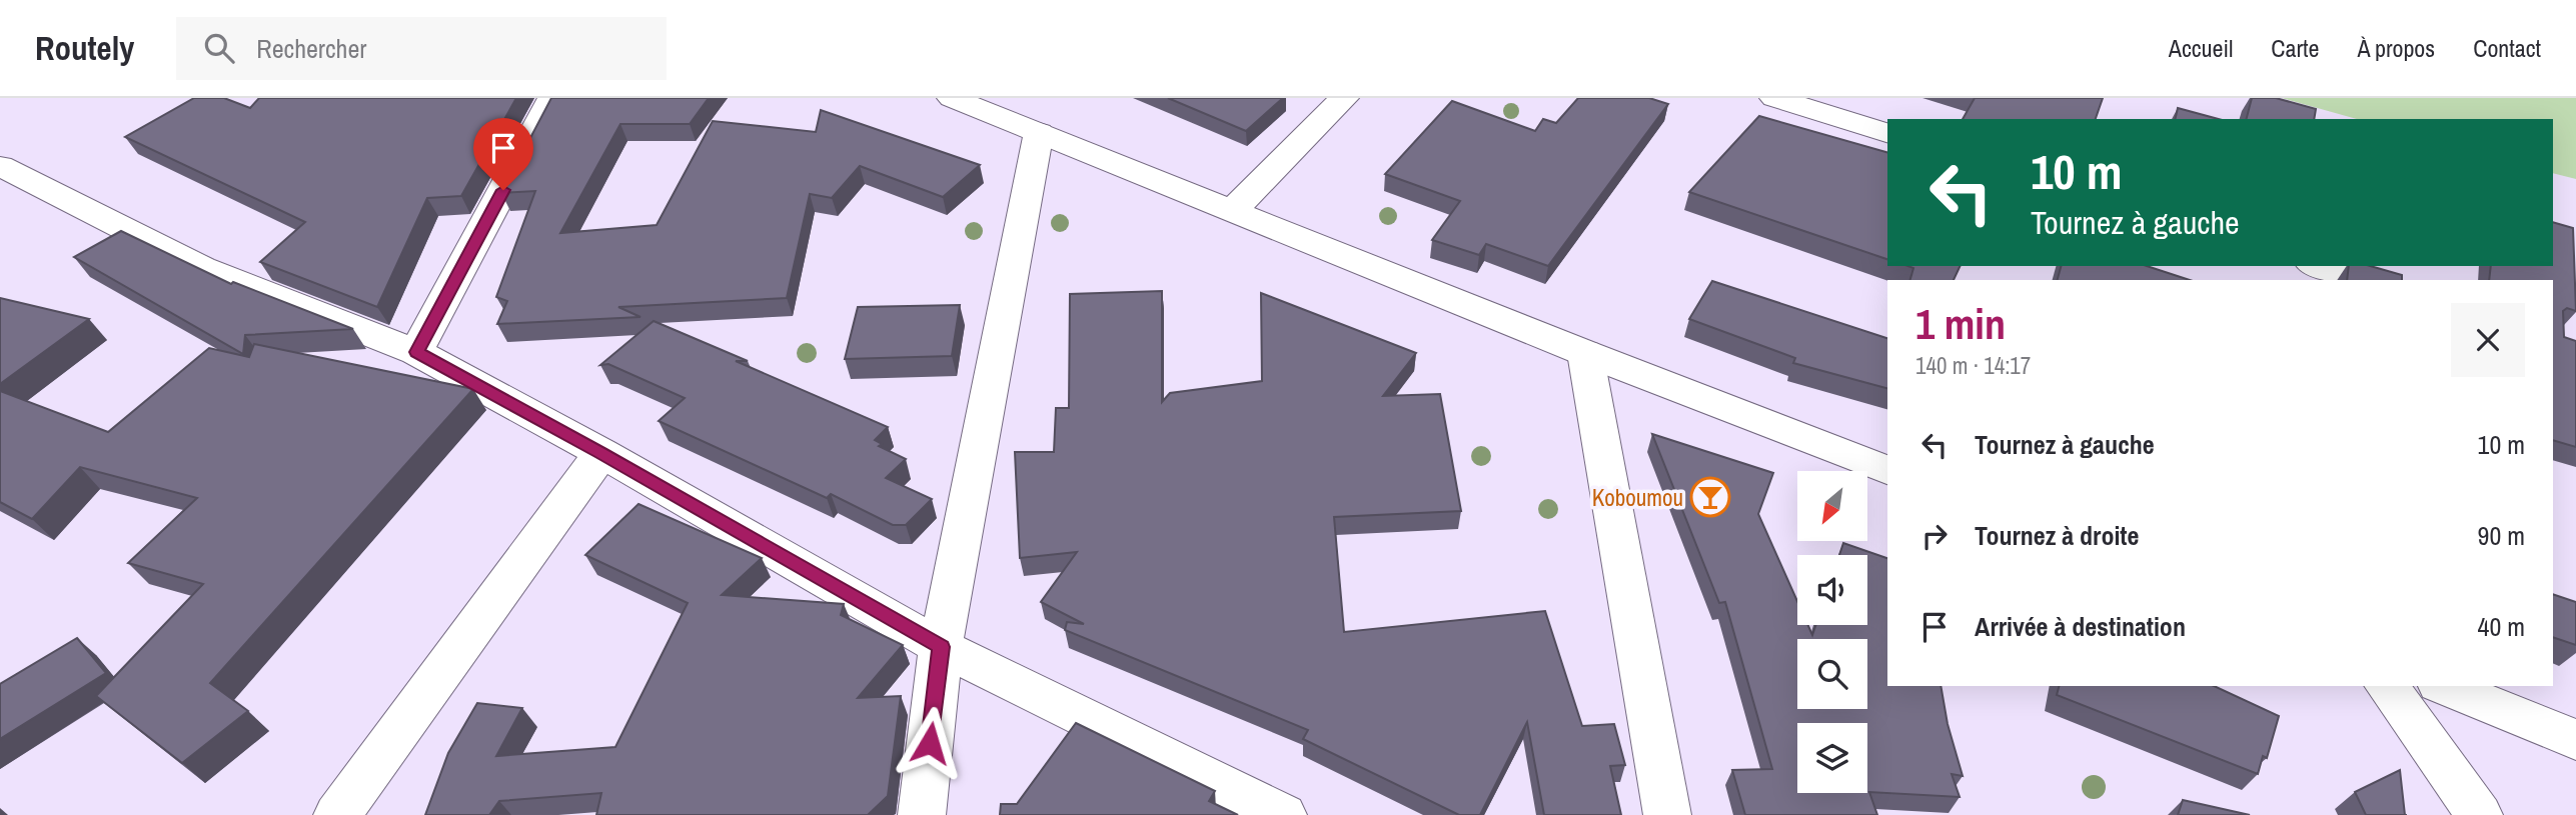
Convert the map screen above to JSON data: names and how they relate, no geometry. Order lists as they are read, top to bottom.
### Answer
{
  "places": {
    "bar": ["Koboumou"]
  },
  "north": "bottom left",
  "page": {
    "header": "Routely",
    "search": "Rechercher",
    "nav": [
      "Accueil",
      "Carte",
      "À propos",
      "Contact"
    ],
    "turn": ["10 m", "Tournez à gauche"],
    "heading": ["1 min", "140 m · 14:17"],
    "list": [
      {
        "name": "Tournez à gauche",
        "value": "10 m"
      },
      {
        "name": "Tournez à droite",
        "value": "90 m"
      },
      {
        "name": "Arrivée à destination",
        "value": "40 m"
      }
    ]
  }
}
